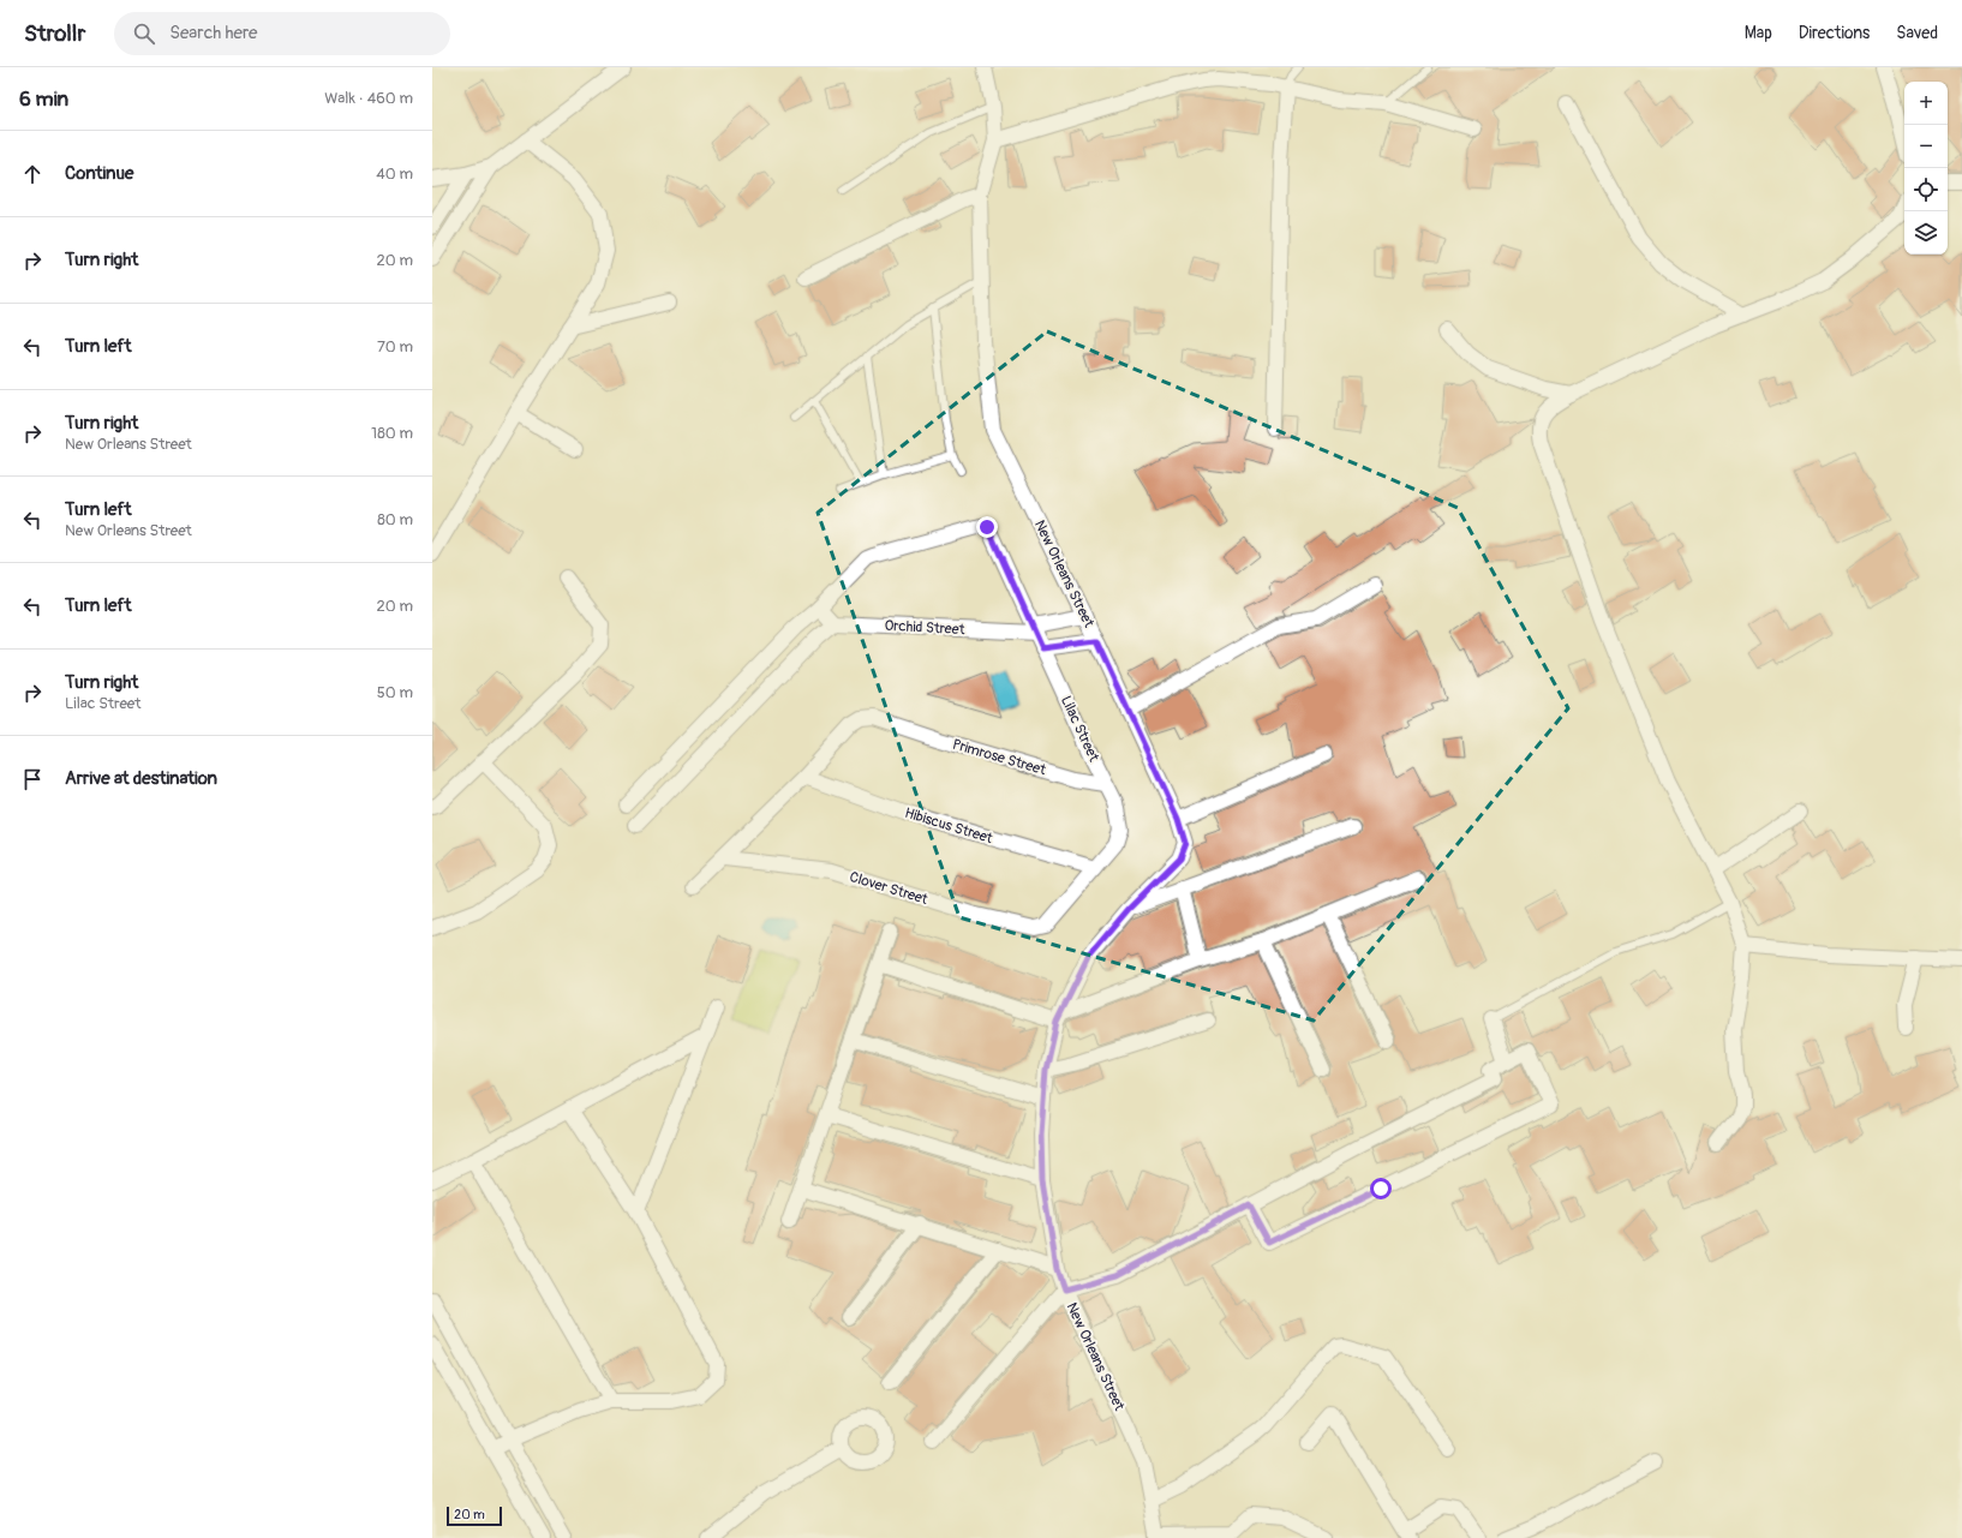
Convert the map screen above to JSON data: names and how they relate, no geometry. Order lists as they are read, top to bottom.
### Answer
{
  "streets": {
    "street": [
      "New Orleans Street",
      "Orchid Street",
      "Lilac Street",
      "Primrose Street",
      "Hibiscus Street",
      "Clover Street"
    ]
  },
  "crossings": [
    ["New Orleans Street", "Orchid Street"],
    ["Orchid Street", "Lilac Street"],
    ["Lilac Street", "Primrose Street"],
    ["Lilac Street", "Hibiscus Street"],
    ["Lilac Street", "Clover Street"],
    ["Primrose Street", "Hibiscus Street"],
    ["Primrose Street", "Clover Street"]
  ],
  "scale_bar": "20 m",
  "page": {
    "header": "Strollr",
    "search": "Search here",
    "nav": ["Map", "Directions", "Saved"],
    "heading": ["6 min", "Walk · 460 m"],
    "map_buttons": ["+", "−"],
    "list": [
      ["Continue", "40 m"],
      ["Turn right", "20 m"],
      ["Turn left", "70 m"],
      ["Turn right", "New Orleans Street", "180 m"],
      ["Turn left", "New Orleans Street", "80 m"],
      ["Turn left", "20 m"],
      ["Turn right", "Lilac Street", "50 m"],
      "Arrive at destination"
    ],
    "scale": "20 m"
  }
}
